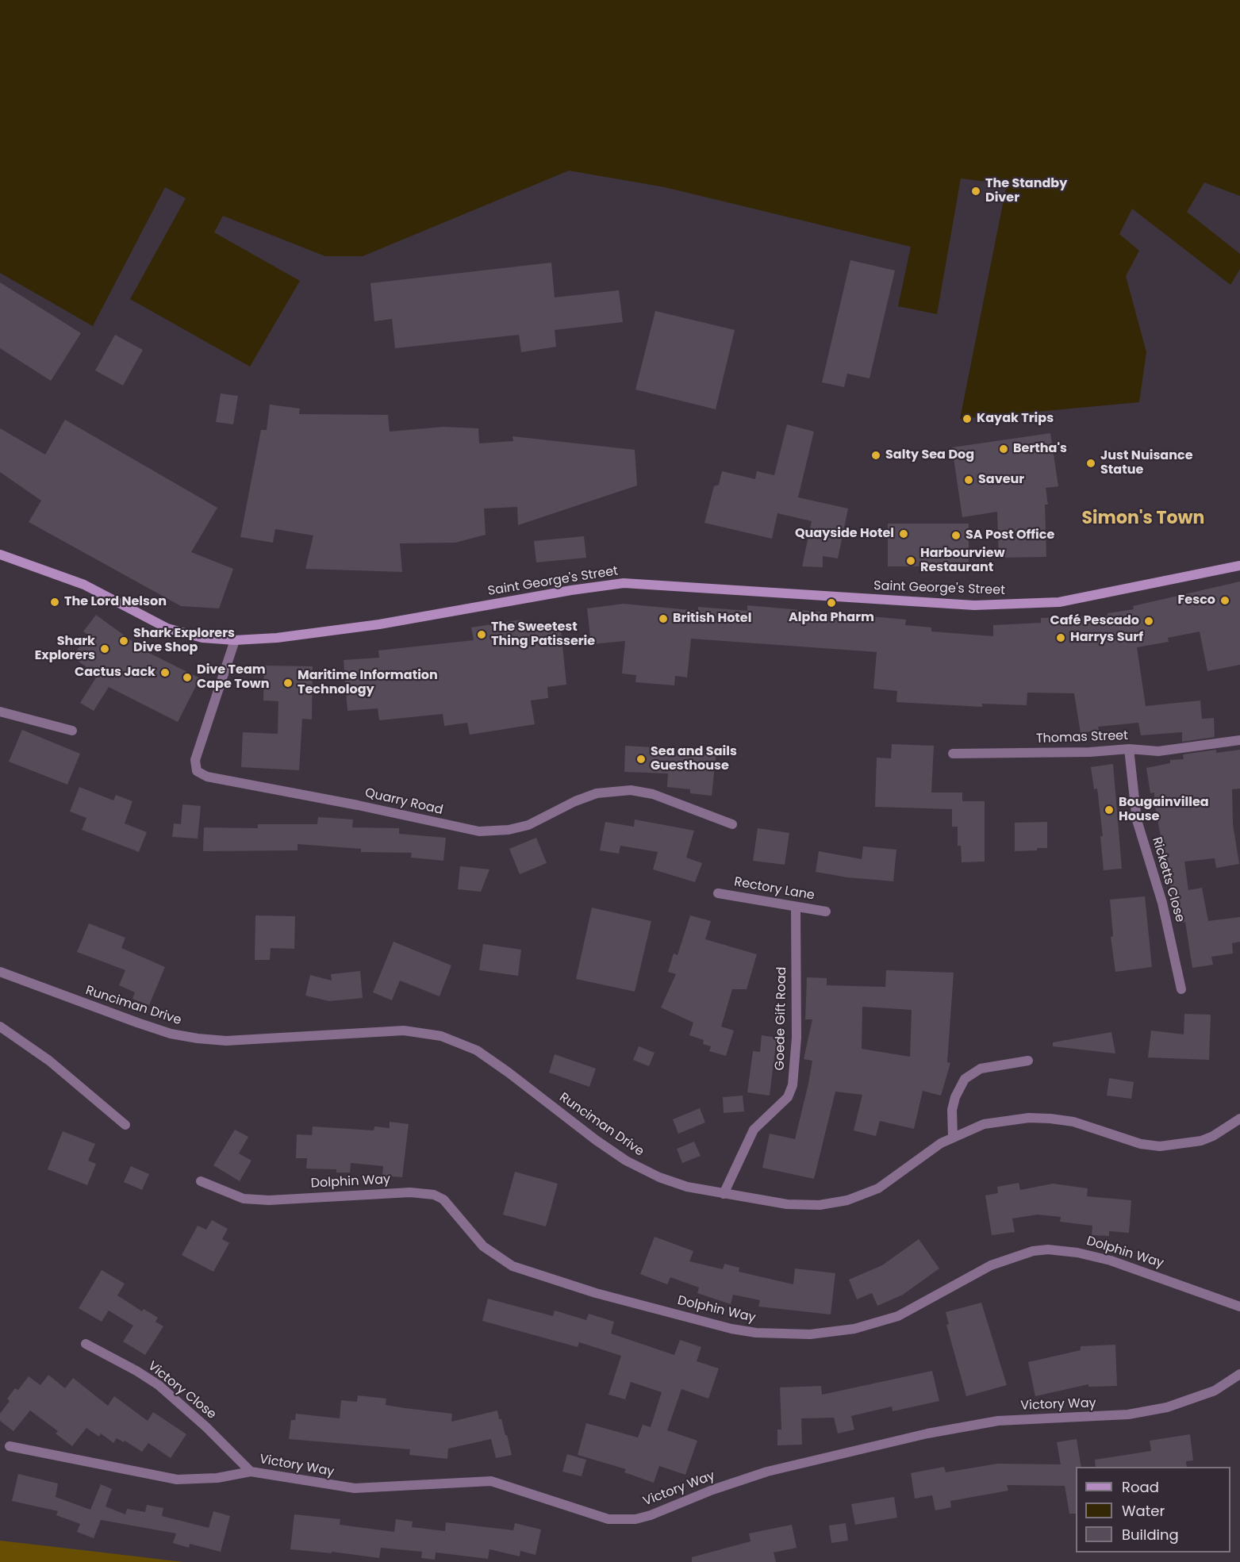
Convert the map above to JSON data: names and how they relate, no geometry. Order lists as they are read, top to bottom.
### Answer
{
  "streets": {
    "main road": ["Saint George's Street"],
    "street": [
      "Thomas Street",
      "Quarry Road",
      "Ricketts Close",
      "Rectory Lane",
      "Runciman Drive",
      "Goede Gift Road",
      "Dolphin Way",
      "Victory Close",
      "Victory Way"
    ]
  },
  "crossings": [
    ["Saint George's Street", "Quarry Road"],
    ["Thomas Street", "Ricketts Close"],
    ["Rectory Lane", "Goede Gift Road"],
    ["Runciman Drive", "Goede Gift Road"],
    ["Victory Close", "Victory Way"]
  ],
  "districts": ["Simon's Town"],
  "places": [
    "The Standby Diver",
    "Kayak Trips",
    "Bertha's",
    "Salty Sea Dog",
    "Just Nuisance Statue",
    "Saveur",
    "Quayside Hotel",
    "SA Post Office",
    "Harbourview Restaurant",
    "Fesco",
    "The Lord Nelson",
    "Alpha Pharm",
    "British Hotel",
    "Café Pescado",
    "The Sweetest Thing Patisserie",
    "Harrys Surf",
    "Shark Explorers Dive Shop",
    "Shark Explorers",
    "Cactus Jack",
    "Dive Team Cape Town",
    "Maritime Information Technology",
    "Sea and Sails Guesthouse",
    "Bougainvillea House"
  ],
  "legend": ["Road", "Water", "Building"]
}
